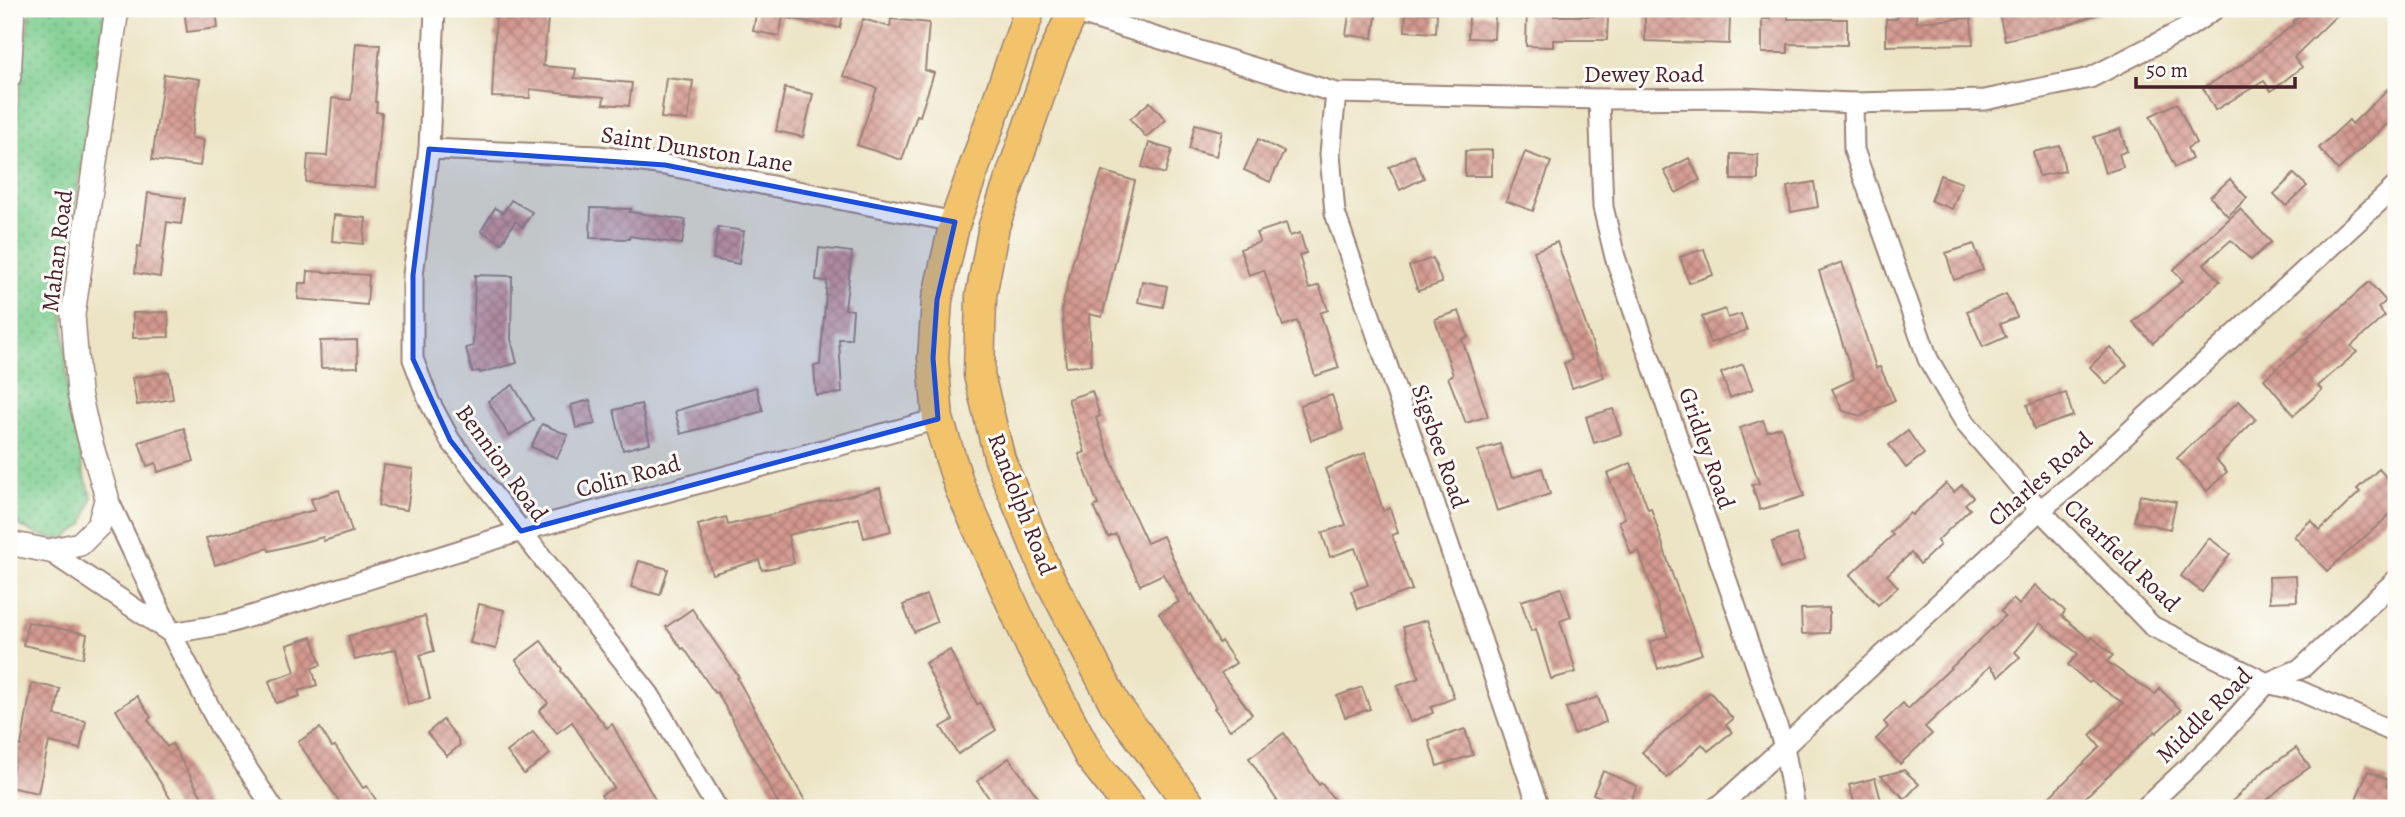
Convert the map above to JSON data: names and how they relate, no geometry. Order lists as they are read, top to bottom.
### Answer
{
  "streets": {
    "main road": ["Randolph Road"],
    "street": [
      "Dewey Road",
      "Saint Dunston Lane",
      "Mahan Road",
      "Sigsbee Road",
      "Gridley Road",
      "Bennion Road",
      "Colin Road",
      "Charles Road",
      "Clearfield Road",
      "Middle Road"
    ]
  },
  "crossings": [
    ["Dewey Road", "Sigsbee Road"],
    ["Dewey Road", "Gridley Road"],
    ["Dewey Road", "Randolph Road"],
    ["Dewey Road", "Clearfield Road"],
    ["Saint Dunston Lane", "Bennion Road"],
    ["Saint Dunston Lane", "Randolph Road"],
    ["Mahan Road", "Colin Road"],
    ["Gridley Road", "Charles Road"],
    ["Bennion Road", "Colin Road"],
    ["Colin Road", "Randolph Road"],
    ["Charles Road", "Clearfield Road"],
    ["Clearfield Road", "Middle Road"]
  ],
  "scale_bar": "50 m"
}
